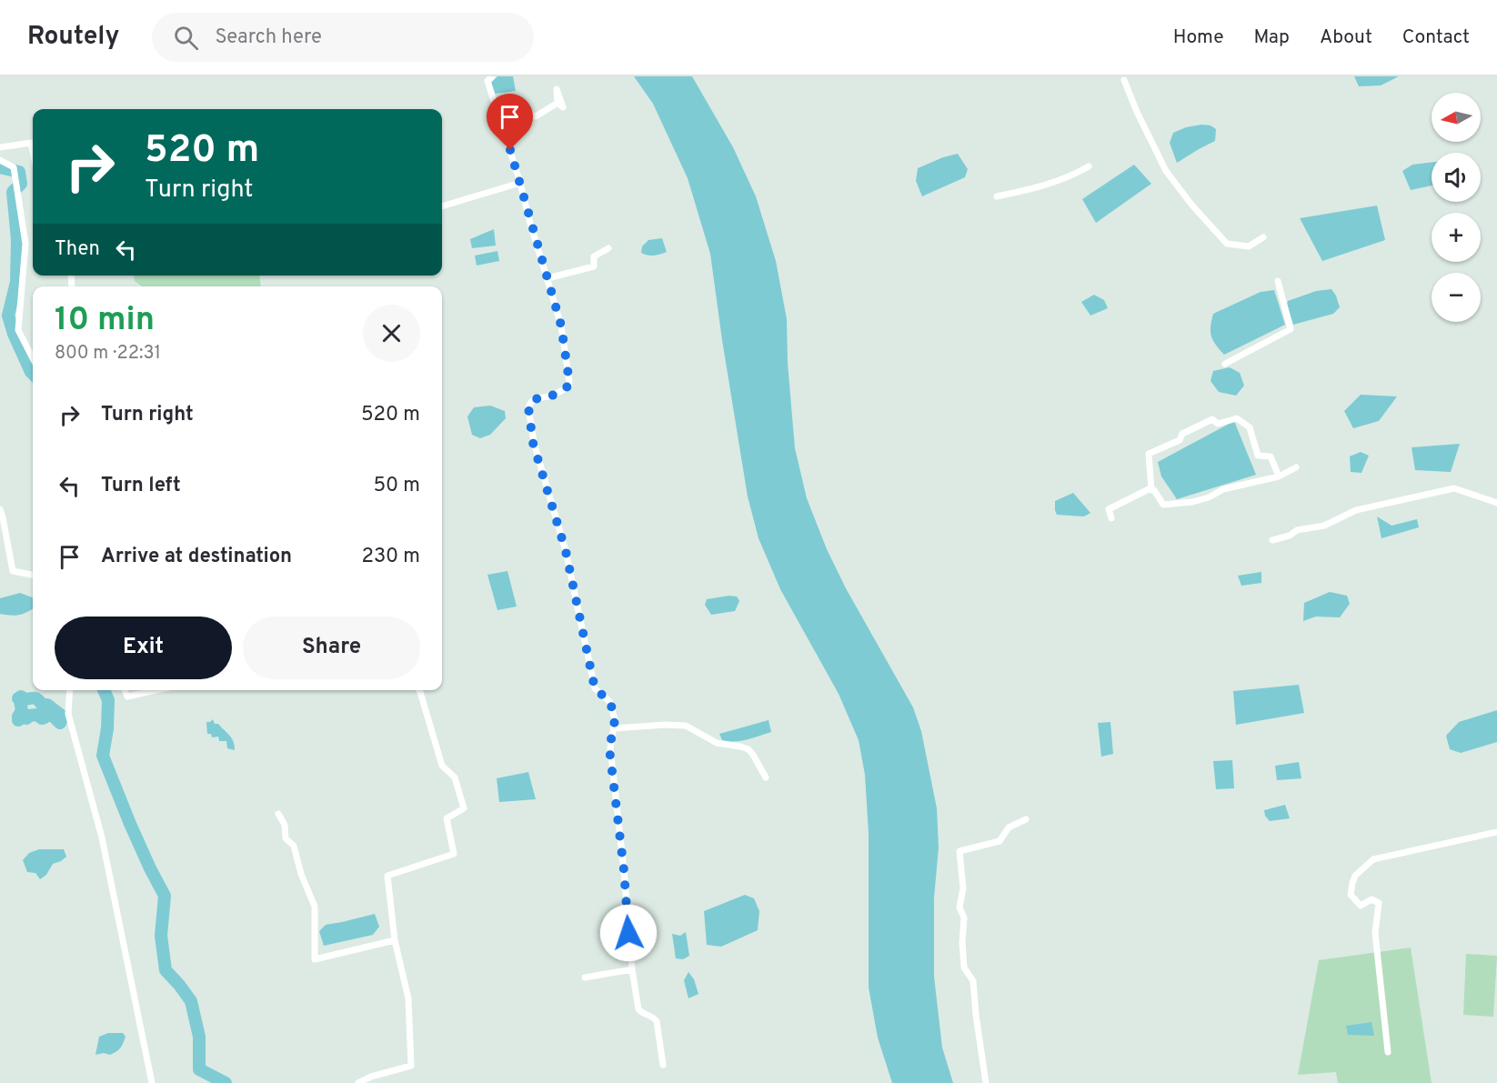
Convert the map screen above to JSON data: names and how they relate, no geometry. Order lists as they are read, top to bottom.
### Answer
{
  "north": "left",
  "page": {
    "header": "Routely",
    "search": "Search here",
    "nav": [
      "Home",
      "Map",
      "About",
      "Contact"
    ],
    "map_buttons": ["+", "−"],
    "turn": ["520 m", "Turn right"],
    "then": "Then",
    "heading": ["10 min", "800 m · 22:31"],
    "list": [
      {
        "name": "Turn right",
        "value": "520 m"
      },
      {
        "name": "Turn left",
        "value": "50 m"
      },
      {
        "name": "Arrive at destination",
        "value": "230 m"
      }
    ],
    "buttons": ["Exit", "Share"]
  }
}
